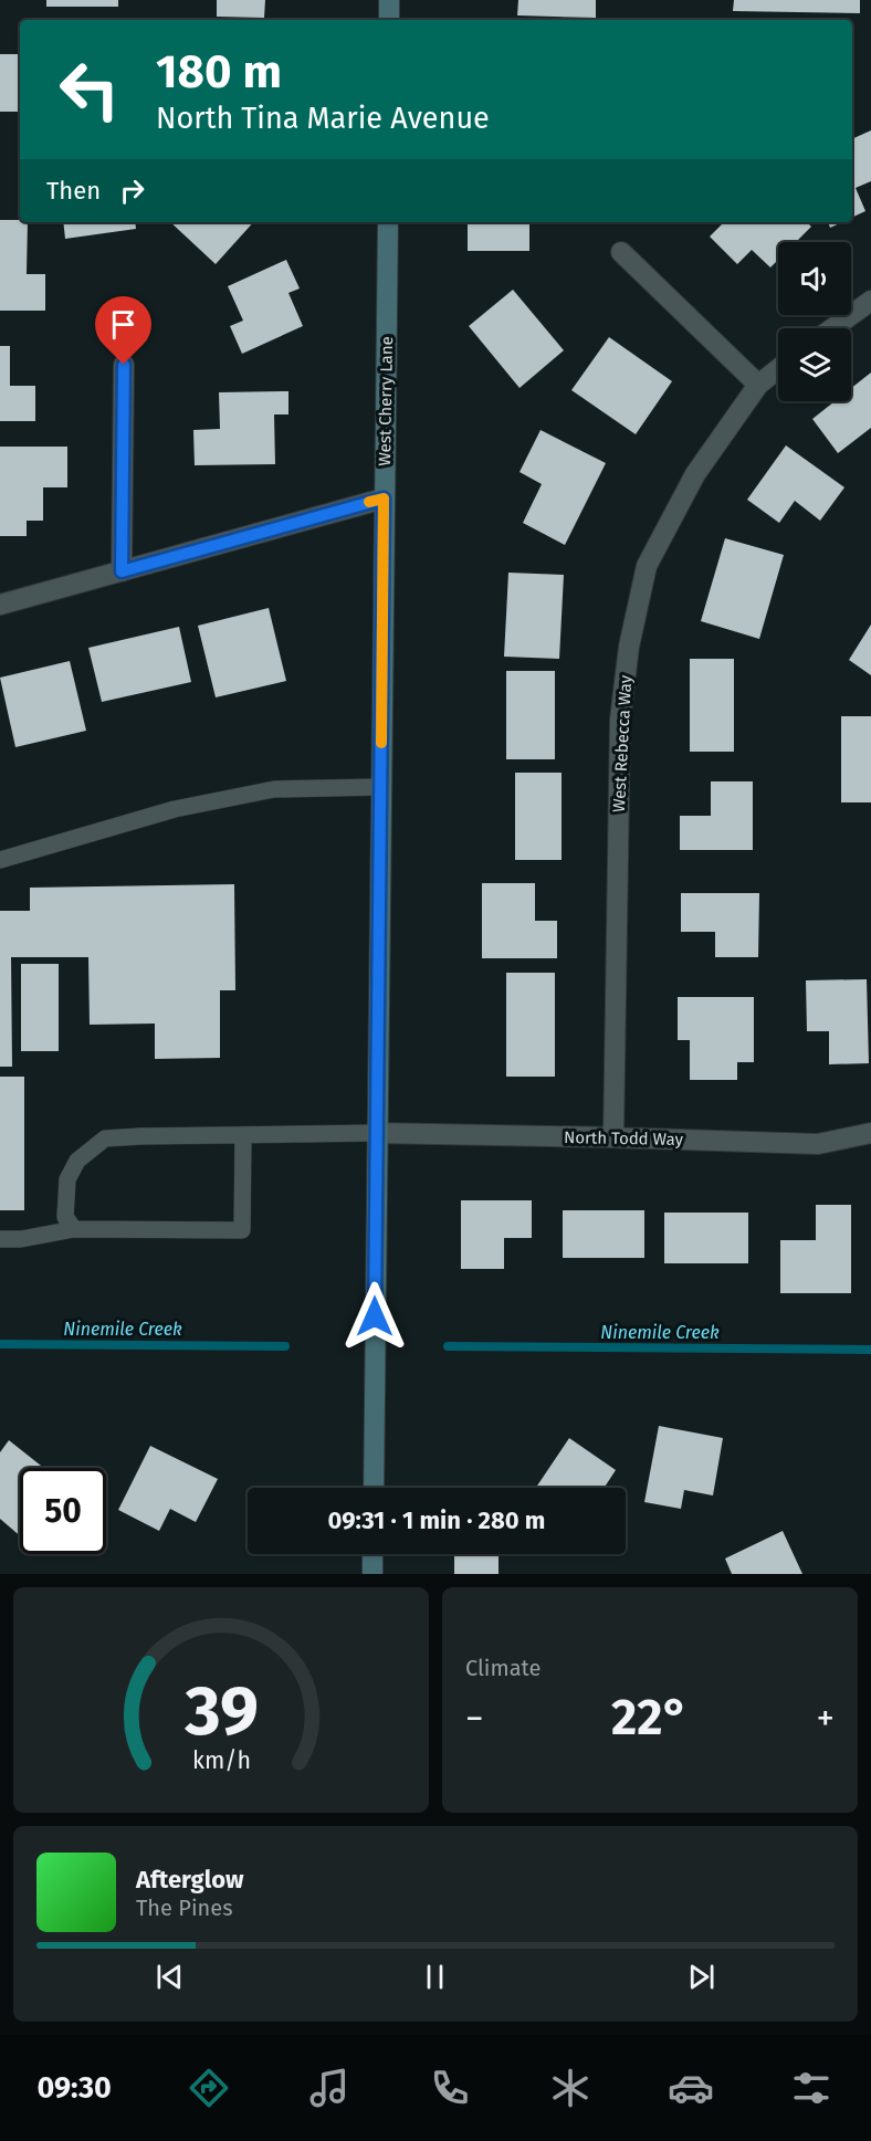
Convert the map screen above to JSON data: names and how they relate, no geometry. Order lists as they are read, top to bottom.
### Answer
{
  "streets": {
    "main road": ["West Cherry Lane"],
    "street": ["West Rebecca Way", "North Todd Way"]
  },
  "crossings": [
    ["West Cherry Lane", "North Todd Way"],
    ["West Rebecca Way", "North Todd Way"]
  ],
  "water": ["Ninemile Creek"],
  "page": {
    "turn": ["180 m", "North Tina Marie Avenue"],
    "then": "Then",
    "limit": "50",
    "trip": "09:31 · 1 min · 280 m",
    "tile": "Climate",
    "heat": ["−", "22°", "+"],
    "song": ["Afterglow", "The Pines"],
    "tabs": "09:30",
    "gauge": ["39", "km/h"]
  }
}
